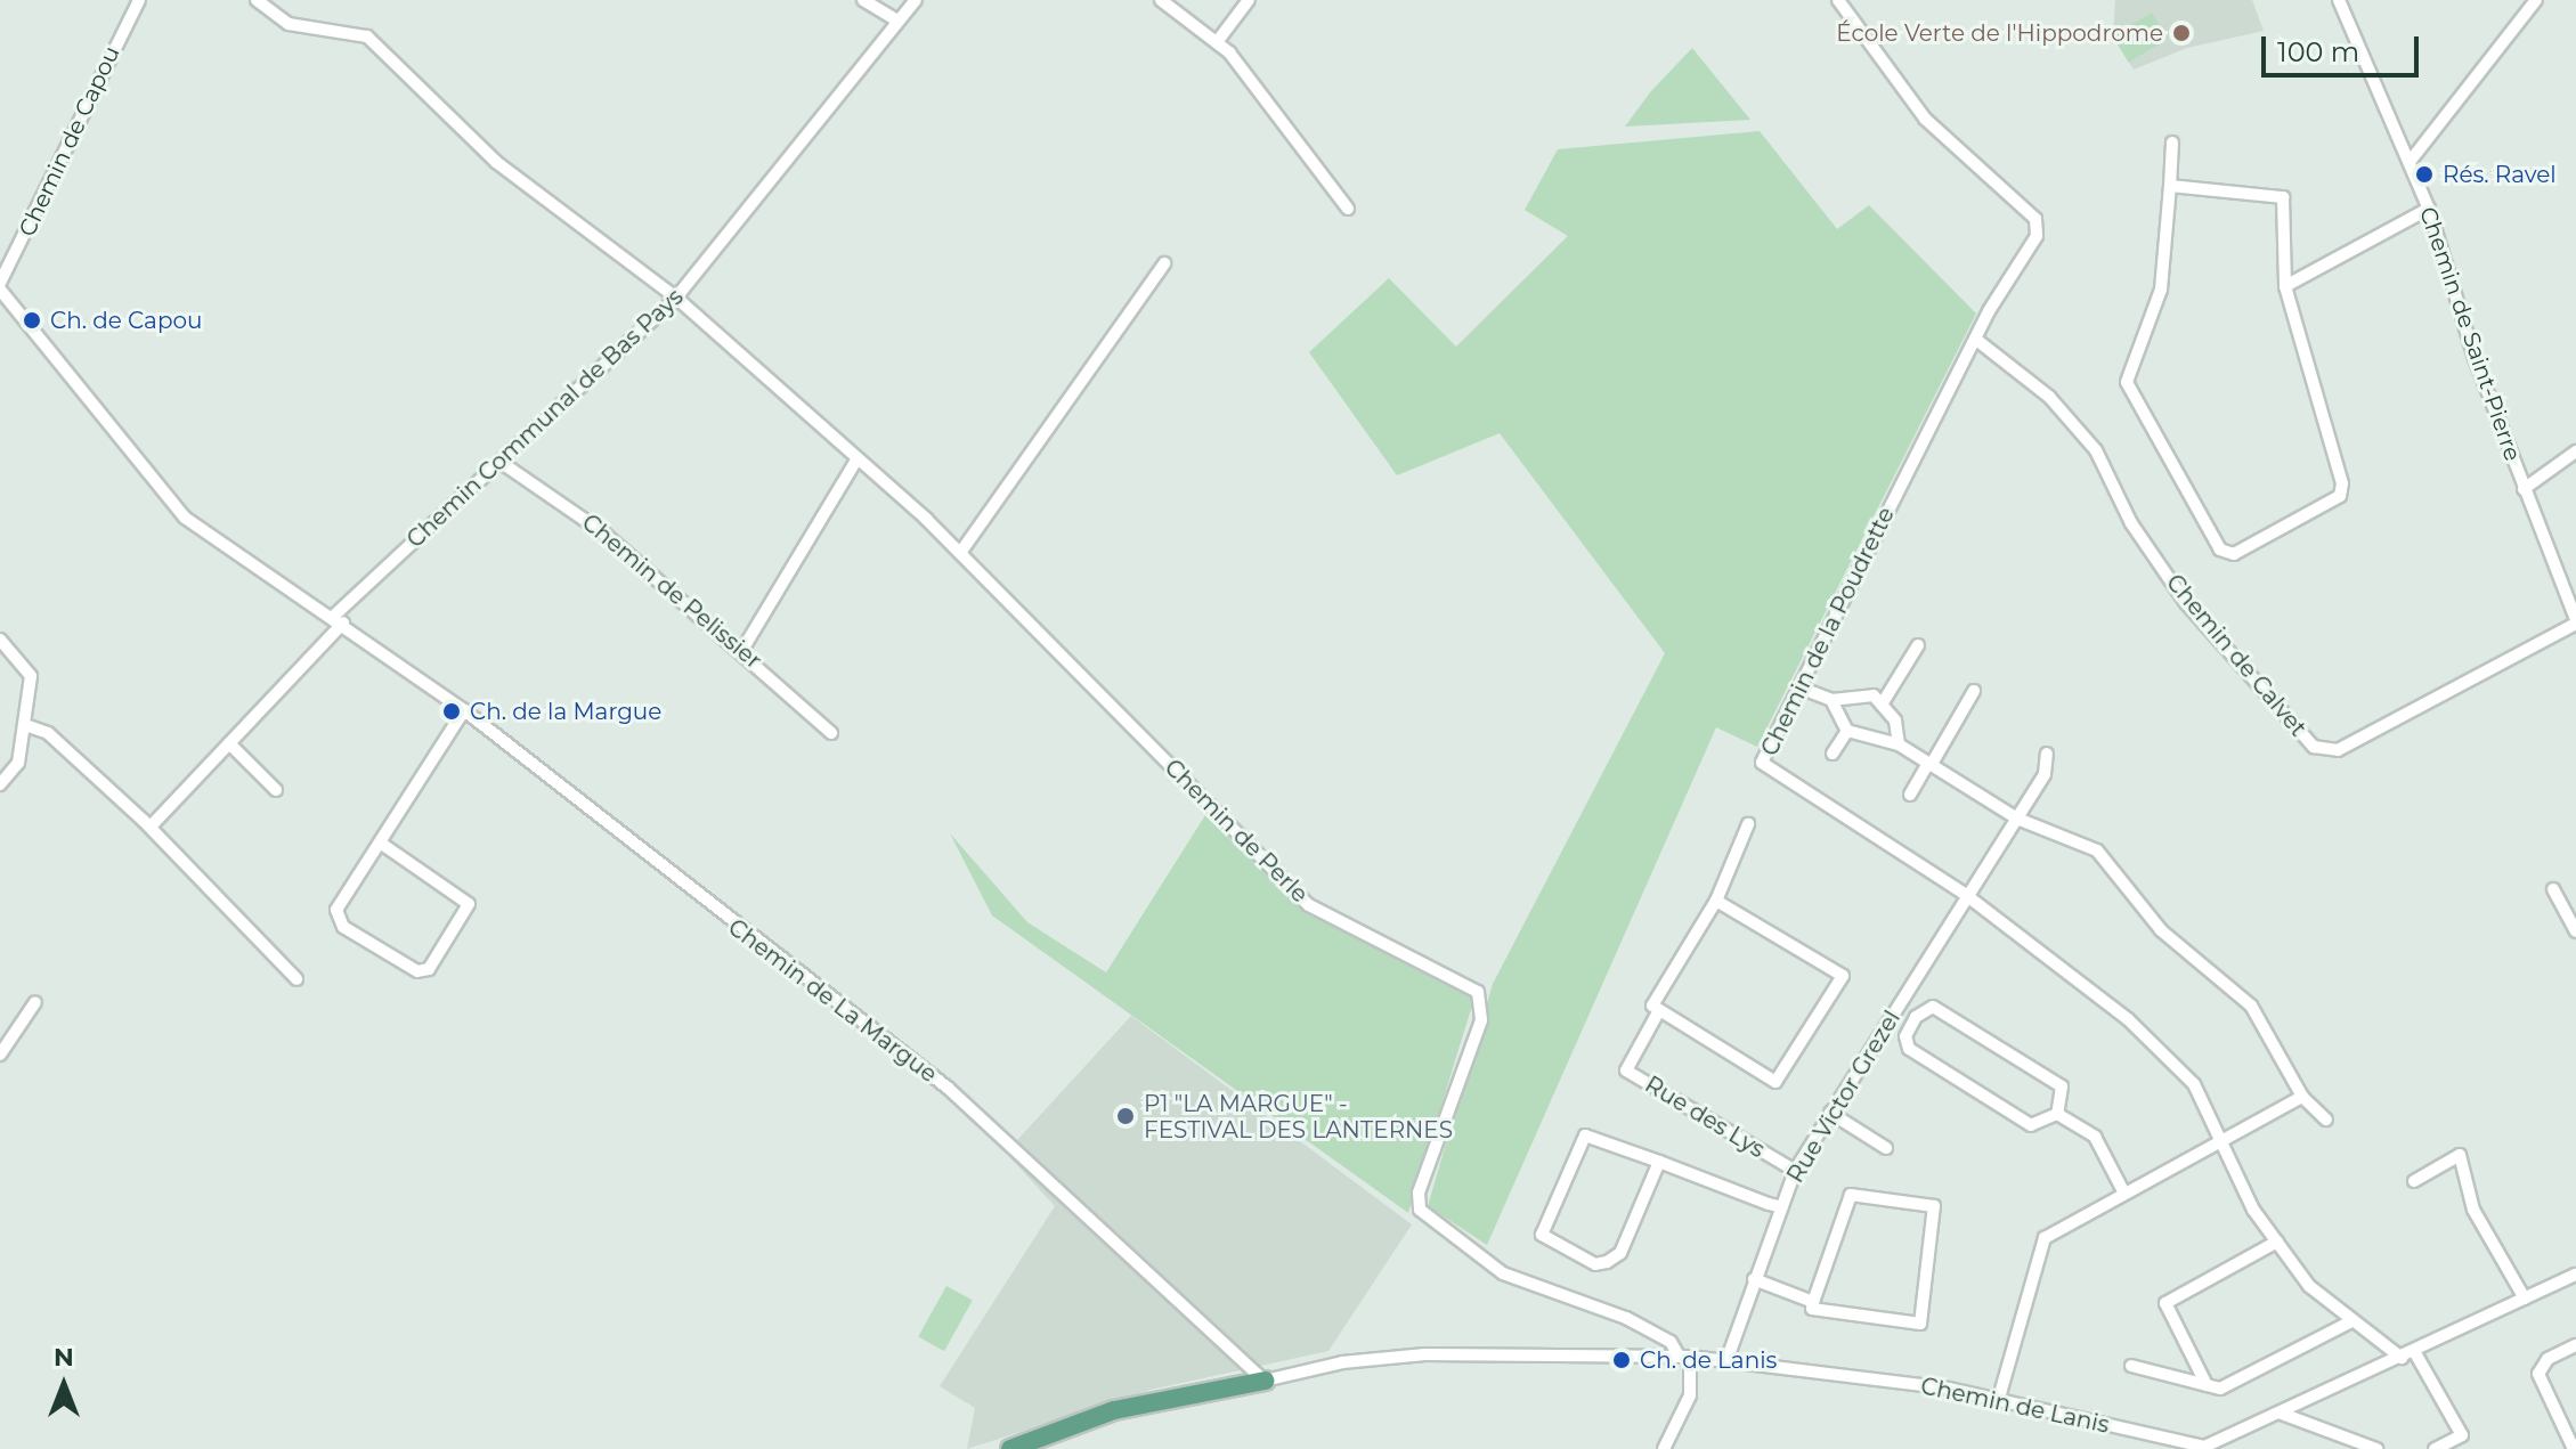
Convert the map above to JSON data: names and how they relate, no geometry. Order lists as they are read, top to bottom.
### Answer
{
  "streets": {
    "street": [
      "Chemin de Capou",
      "Chemin de Saint-Pierre",
      "Chemin Communal de Bas Pays",
      "Chemin de Pelissier",
      "Chemin de la Poudrette",
      "Chemin de Calvet",
      "Chemin de Perle",
      "Chemin de La Margue",
      "Rue Victor Grezel",
      "Rue des Lys",
      "Chemin de Lanis"
    ]
  },
  "crossings": [
    ["Chemin de Capou", "Chemin de La Margue"],
    ["Chemin de Saint-Pierre", "Chemin de Calvet"],
    ["Chemin Communal de Bas Pays", "Chemin de Pelissier"],
    ["Chemin Communal de Bas Pays", "Chemin de Perle"],
    ["Chemin Communal de Bas Pays", "Chemin de La Margue"],
    ["Chemin de la Poudrette", "Chemin de Calvet"],
    ["Chemin de la Poudrette", "Rue Victor Grezel"],
    ["Chemin de la Poudrette", "Chemin de Lanis"],
    ["Chemin de Perle", "Chemin de Lanis"],
    ["Rue Victor Grezel", "Rue des Lys"],
    ["Rue Victor Grezel", "Chemin de Lanis"]
  ],
  "places": [
    "École Verte de l'Hippodrome",
    "Rés. Ravel",
    "Ch. de Capou",
    "Ch. de la Margue",
    "P1 \"LA MARGUE\" - FESTIVAL DES LANTERNES",
    "Ch. de Lanis"
  ],
  "scale_bar": "100 m",
  "north": "top"
}
